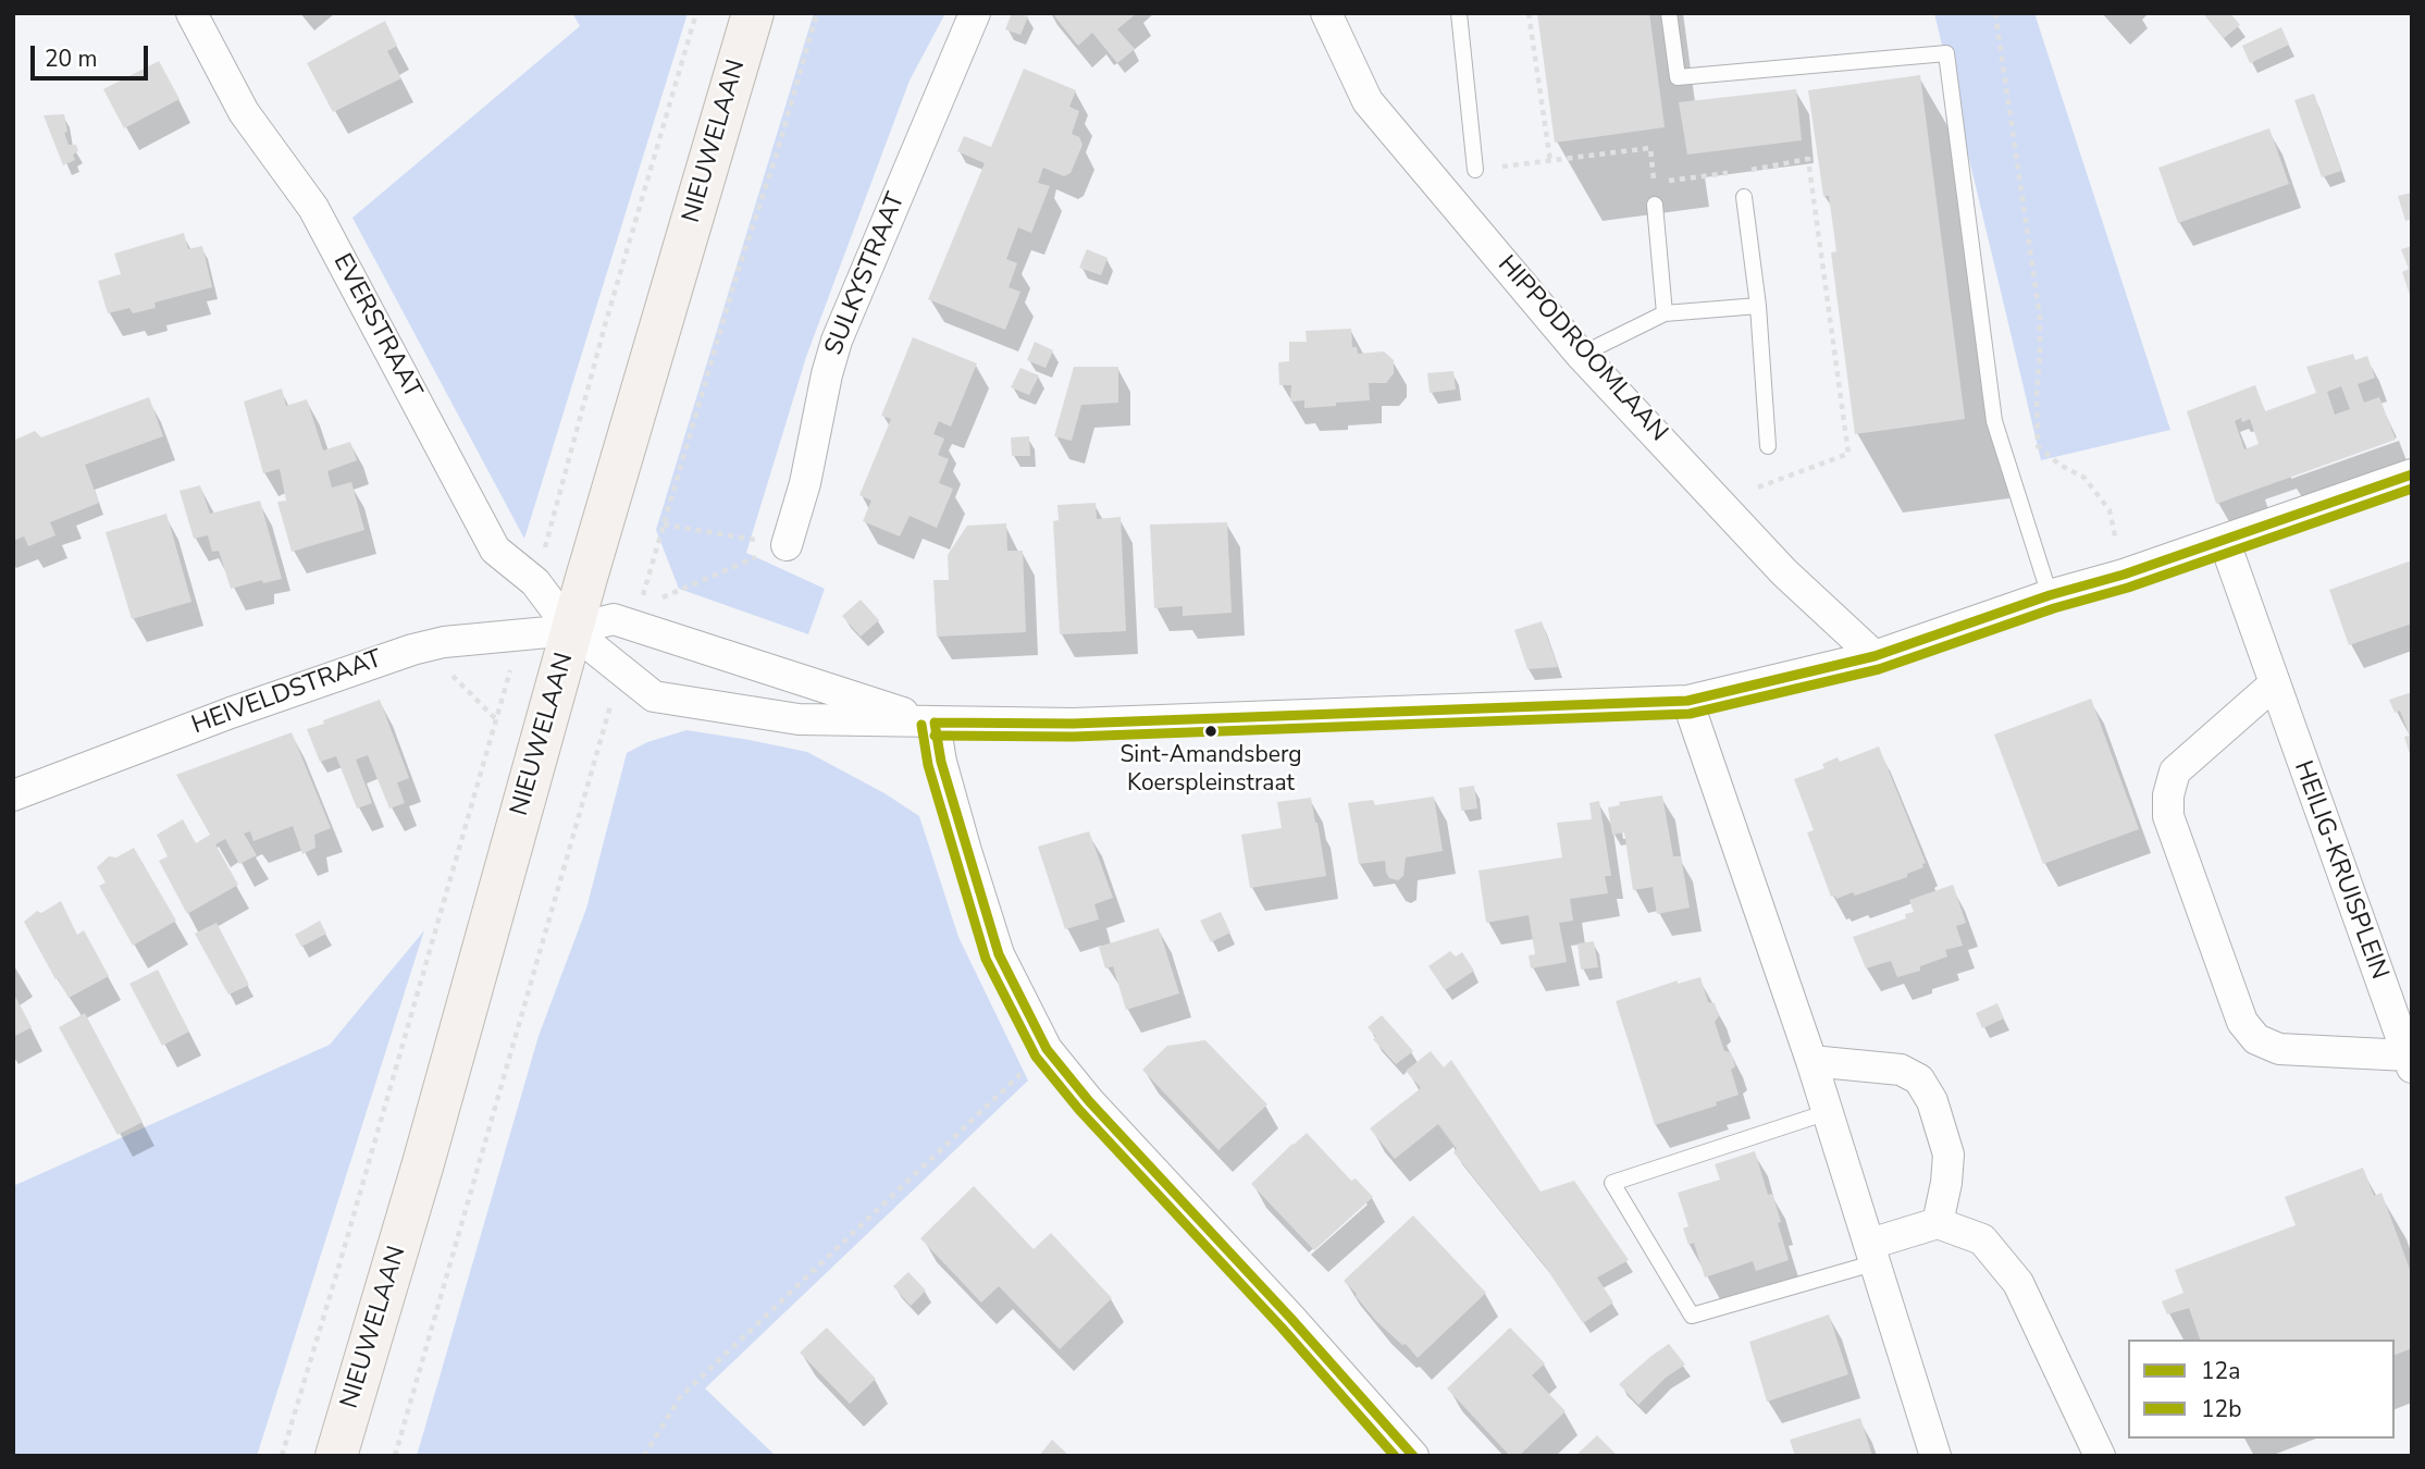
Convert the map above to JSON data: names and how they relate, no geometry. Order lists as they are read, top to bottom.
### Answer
{
  "streets": {
    "main road": ["NIEUWELAAN"],
    "street": [
      "SULKYSTRAAT",
      "EVERSTRAAT",
      "HIPPODROOMLAAN",
      "HEIVELDSTRAAT",
      "HEILIG-KRUISPLEIN"
    ]
  },
  "crossings": [
    ["NIEUWELAAN", "EVERSTRAAT"],
    ["NIEUWELAAN", "HEIVELDSTRAAT"],
    ["EVERSTRAAT", "HEIVELDSTRAAT"],
    ["HIPPODROOMLAAN", "HEIVELDSTRAAT"],
    ["HEIVELDSTRAAT", "HEILIG-KRUISPLEIN"]
  ],
  "places": ["Sint-Amandsberg Koerspleinstraat"],
  "lines": ["transit line 12a", "transit line 12b"],
  "legend": ["12a", "12b"],
  "scale_bar": "20 m"
}
